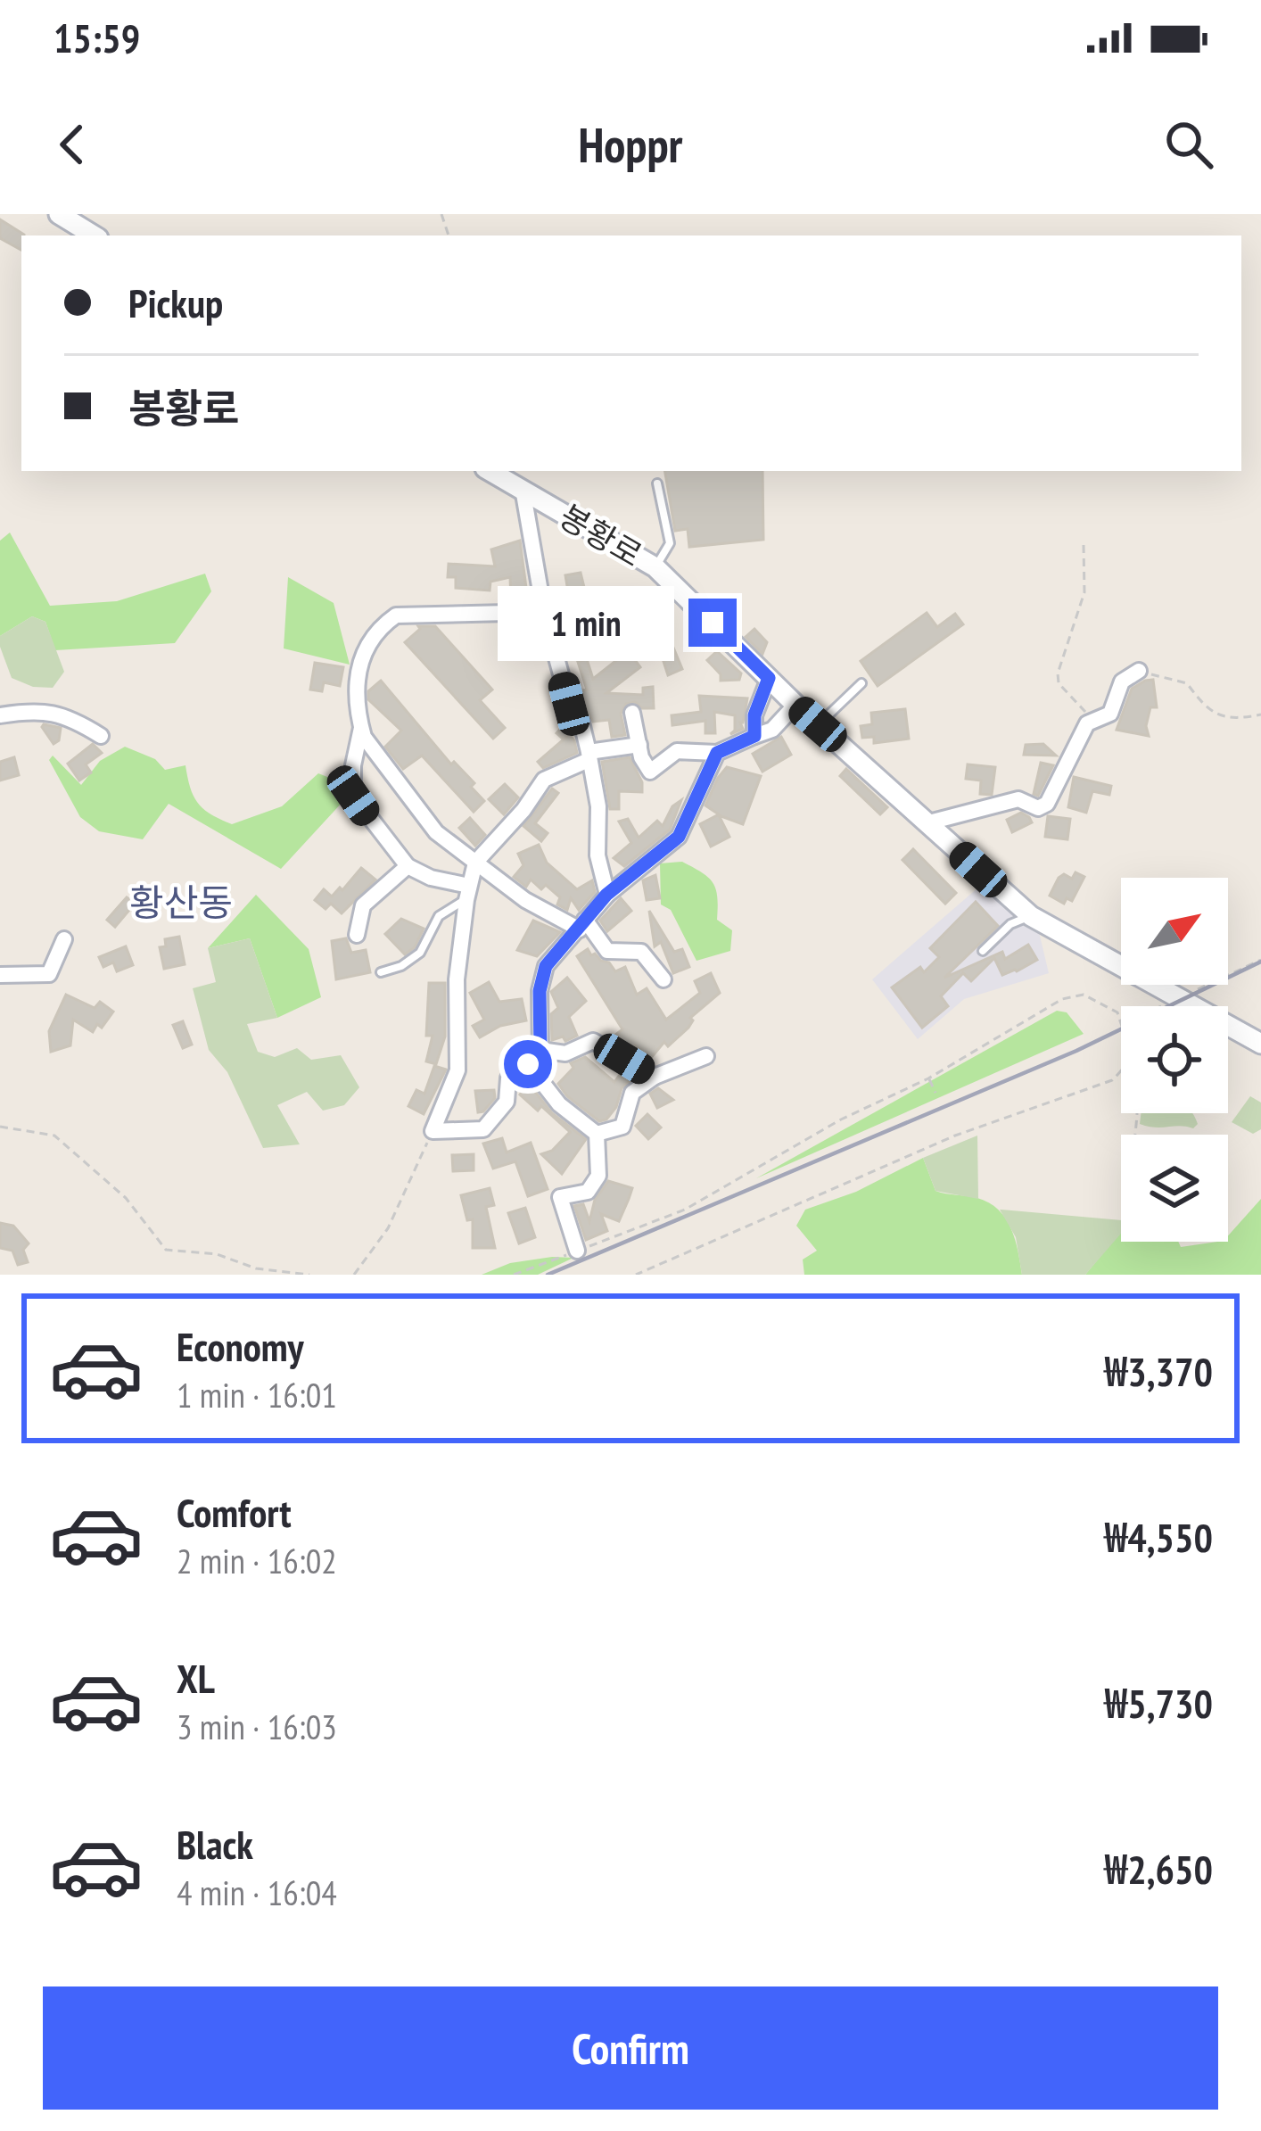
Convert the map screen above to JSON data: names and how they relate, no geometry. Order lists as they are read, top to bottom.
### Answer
{
  "streets": {
    "street": ["봉황로"]
  },
  "districts": ["황산동"],
  "north": "top right",
  "page": {
    "status": "15:59",
    "header": "Hoppr",
    "banner": ["Pickup", "봉황로"],
    "bubble": "1 min",
    "list": [
      {
        "name": "Economy",
        "note": "1 min · 16:01",
        "value": "₩3,370"
      },
      {
        "name": "Comfort",
        "note": "2 min · 16:02",
        "value": "₩4,550"
      },
      {
        "name": "XL",
        "note": "3 min · 16:03",
        "value": "₩5,730"
      },
      {
        "name": "Black",
        "note": "4 min · 16:04",
        "value": "₩2,650"
      }
    ],
    "buttons": "Confirm"
  }
}
